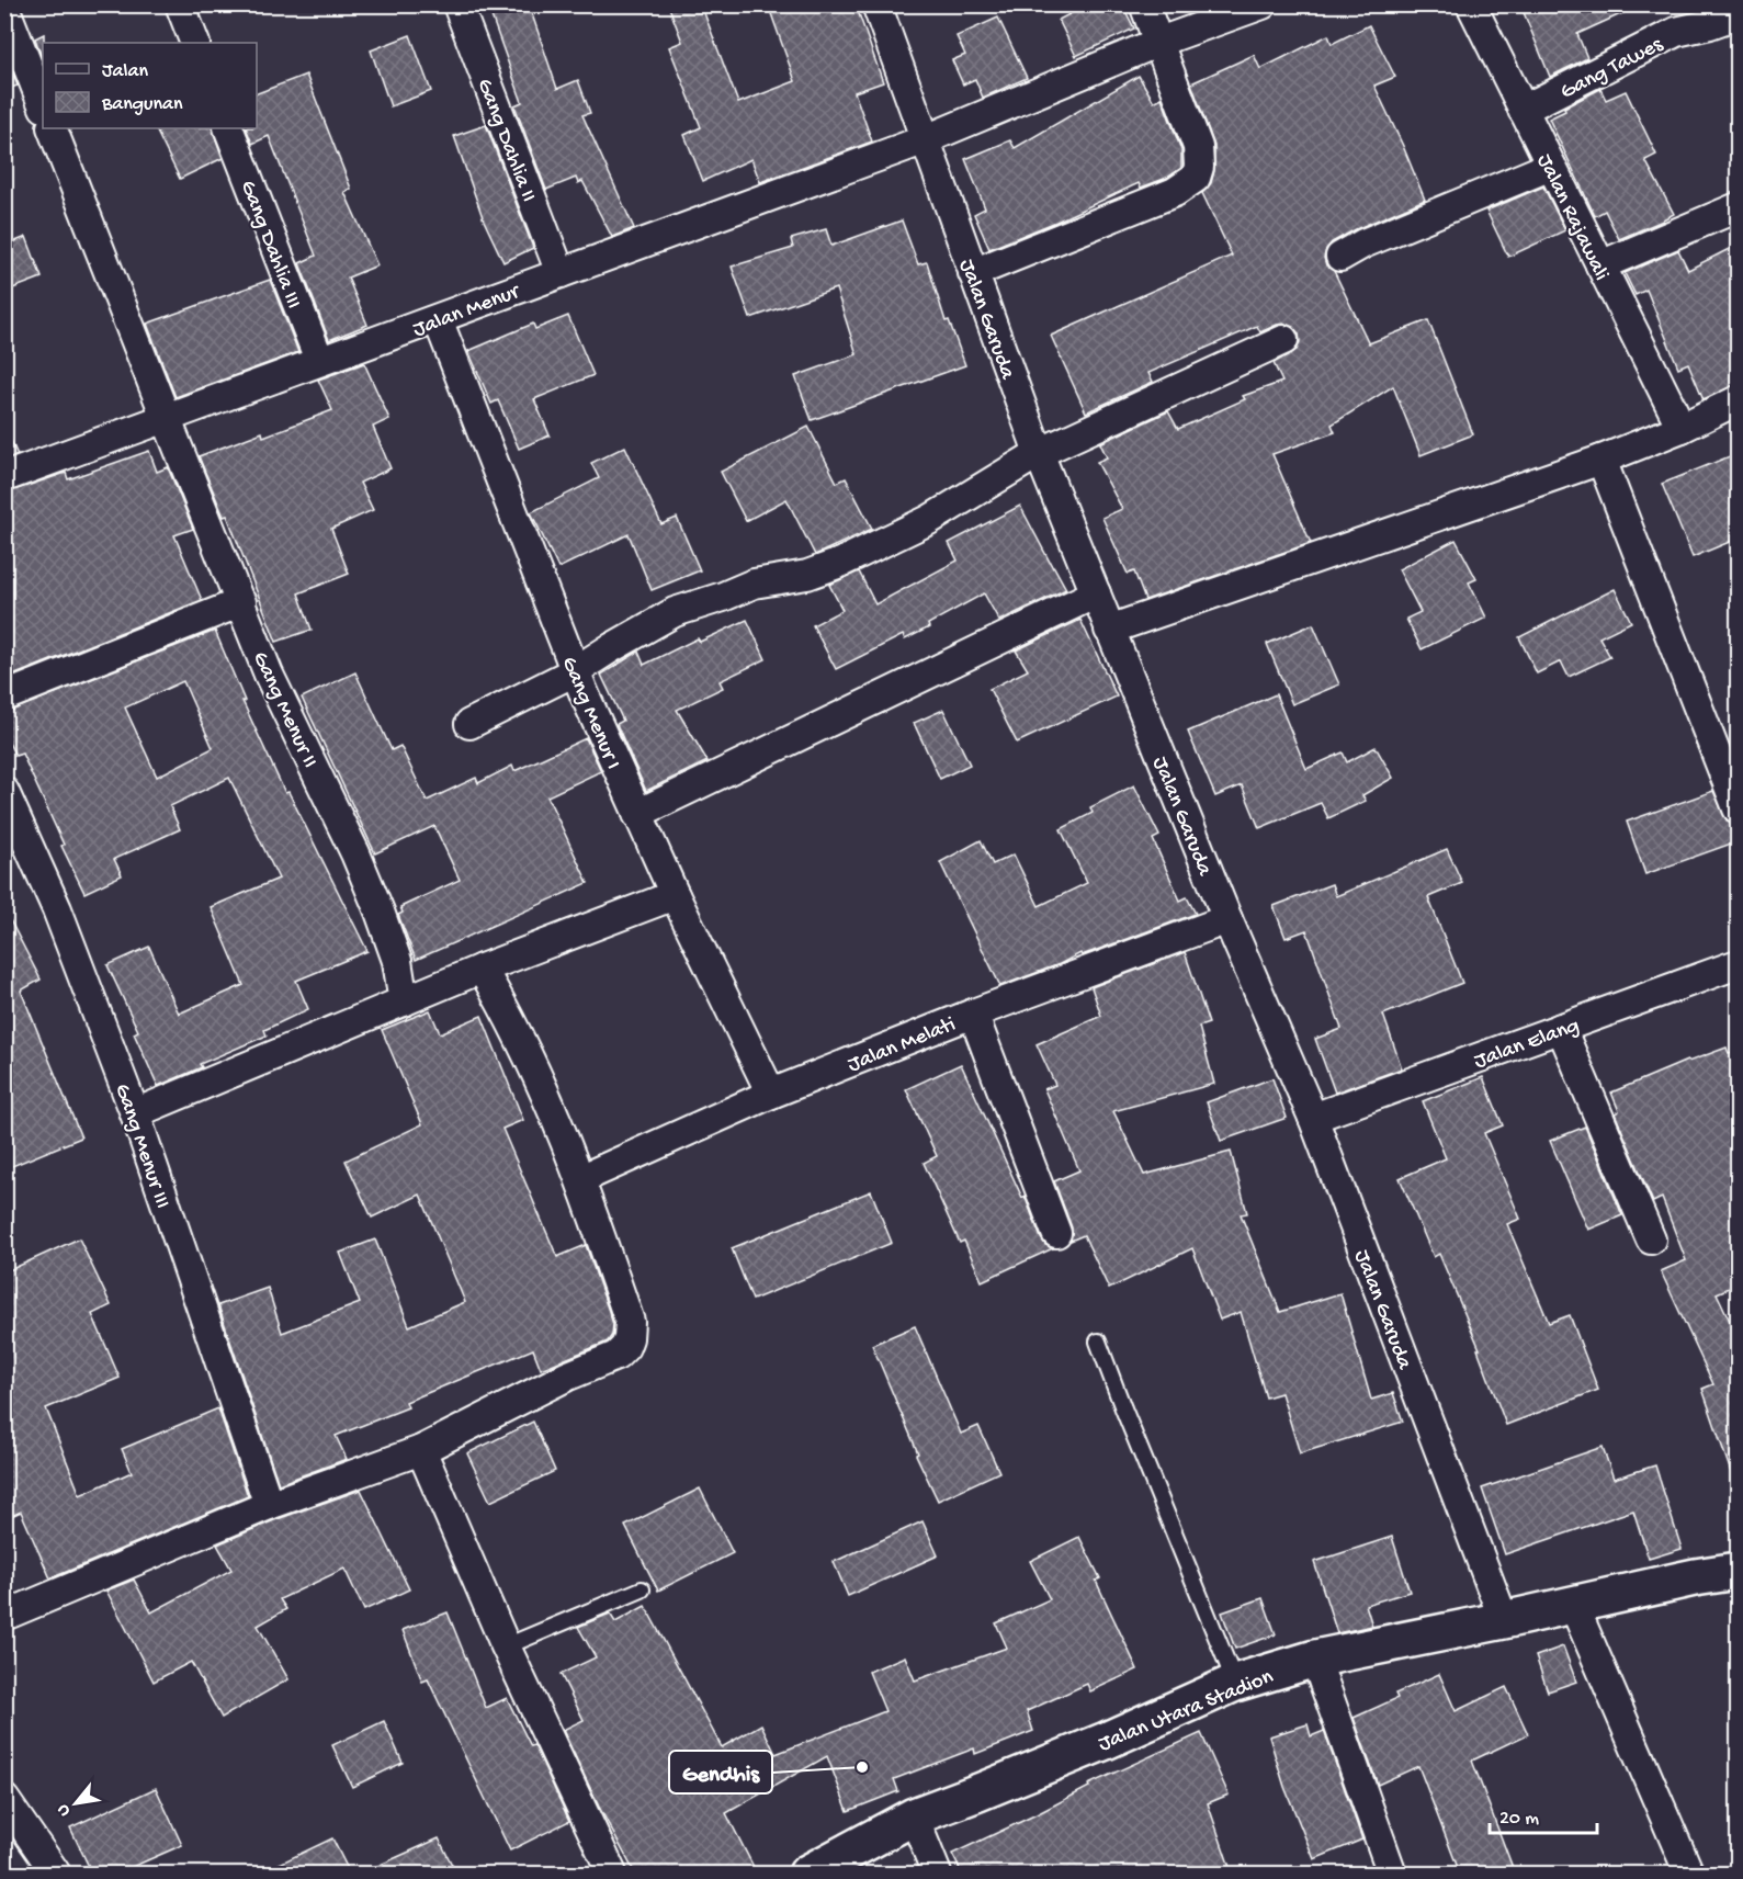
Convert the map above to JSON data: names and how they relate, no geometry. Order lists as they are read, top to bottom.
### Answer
{
  "streets": {
    "street": [
      "Gang Tawes",
      "Gang Dahlia II",
      "Jalan Rajawali",
      "Gang Dahlia III",
      "Jalan Menur",
      "Jalan Garuda",
      "Gang Menur II",
      "Gang Menur I",
      "Jalan Elang",
      "Jalan Melati",
      "Gang Menur III",
      "Jalan Utara Stadion"
    ]
  },
  "crossings": [
    ["Gang Tawes", "Jalan Rajawali"],
    ["Gang Dahlia II", "Jalan Menur"],
    ["Gang Dahlia III", "Jalan Menur"],
    ["Jalan Menur", "Jalan Garuda"],
    ["Jalan Menur", "Gang Menur II"],
    ["Jalan Menur", "Gang Menur I"],
    ["Jalan Garuda", "Jalan Elang"],
    ["Jalan Garuda", "Jalan Melati"],
    ["Jalan Garuda", "Jalan Utara Stadion"],
    ["Gang Menur I", "Jalan Melati"]
  ],
  "places": ["Gendhis"],
  "legend": ["Jalan", "Bangunan"],
  "scale_bar": "20 m",
  "north": "bottom left"
}
